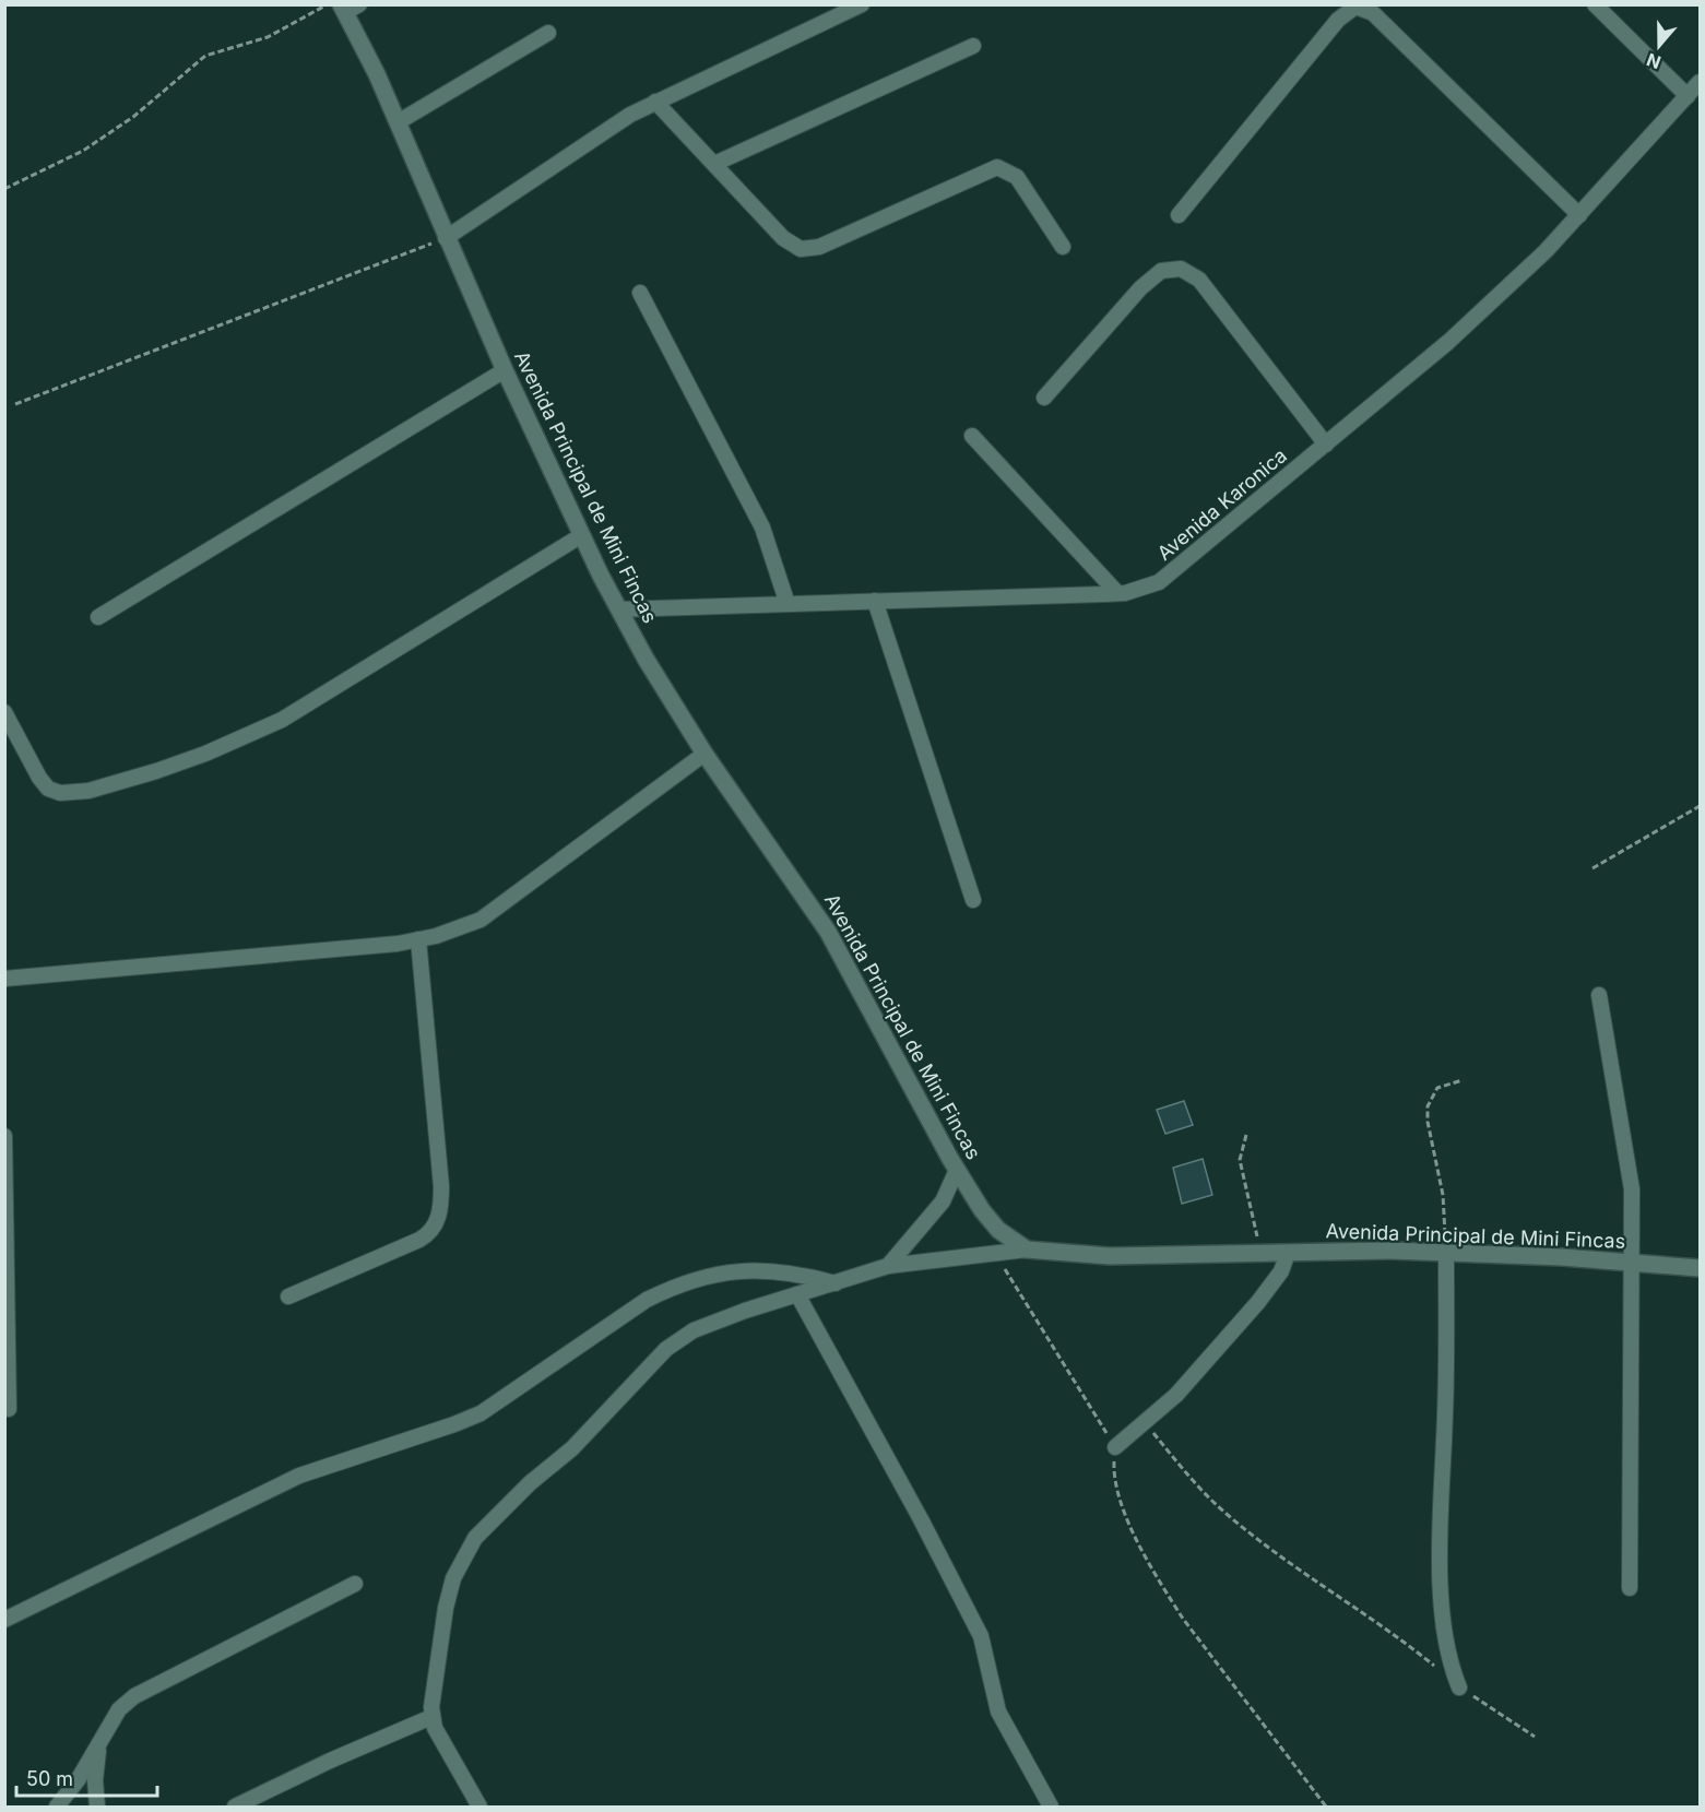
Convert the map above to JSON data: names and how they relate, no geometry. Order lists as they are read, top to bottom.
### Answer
{
  "streets": {
    "street": ["Avenida Principal de Mini Fincas", "Avenida Karonica"]
  },
  "crossings": [
    ["Avenida Principal de Mini Fincas", "Avenida Karonica"]
  ],
  "scale_bar": "50 m",
  "north": "bottom"
}
